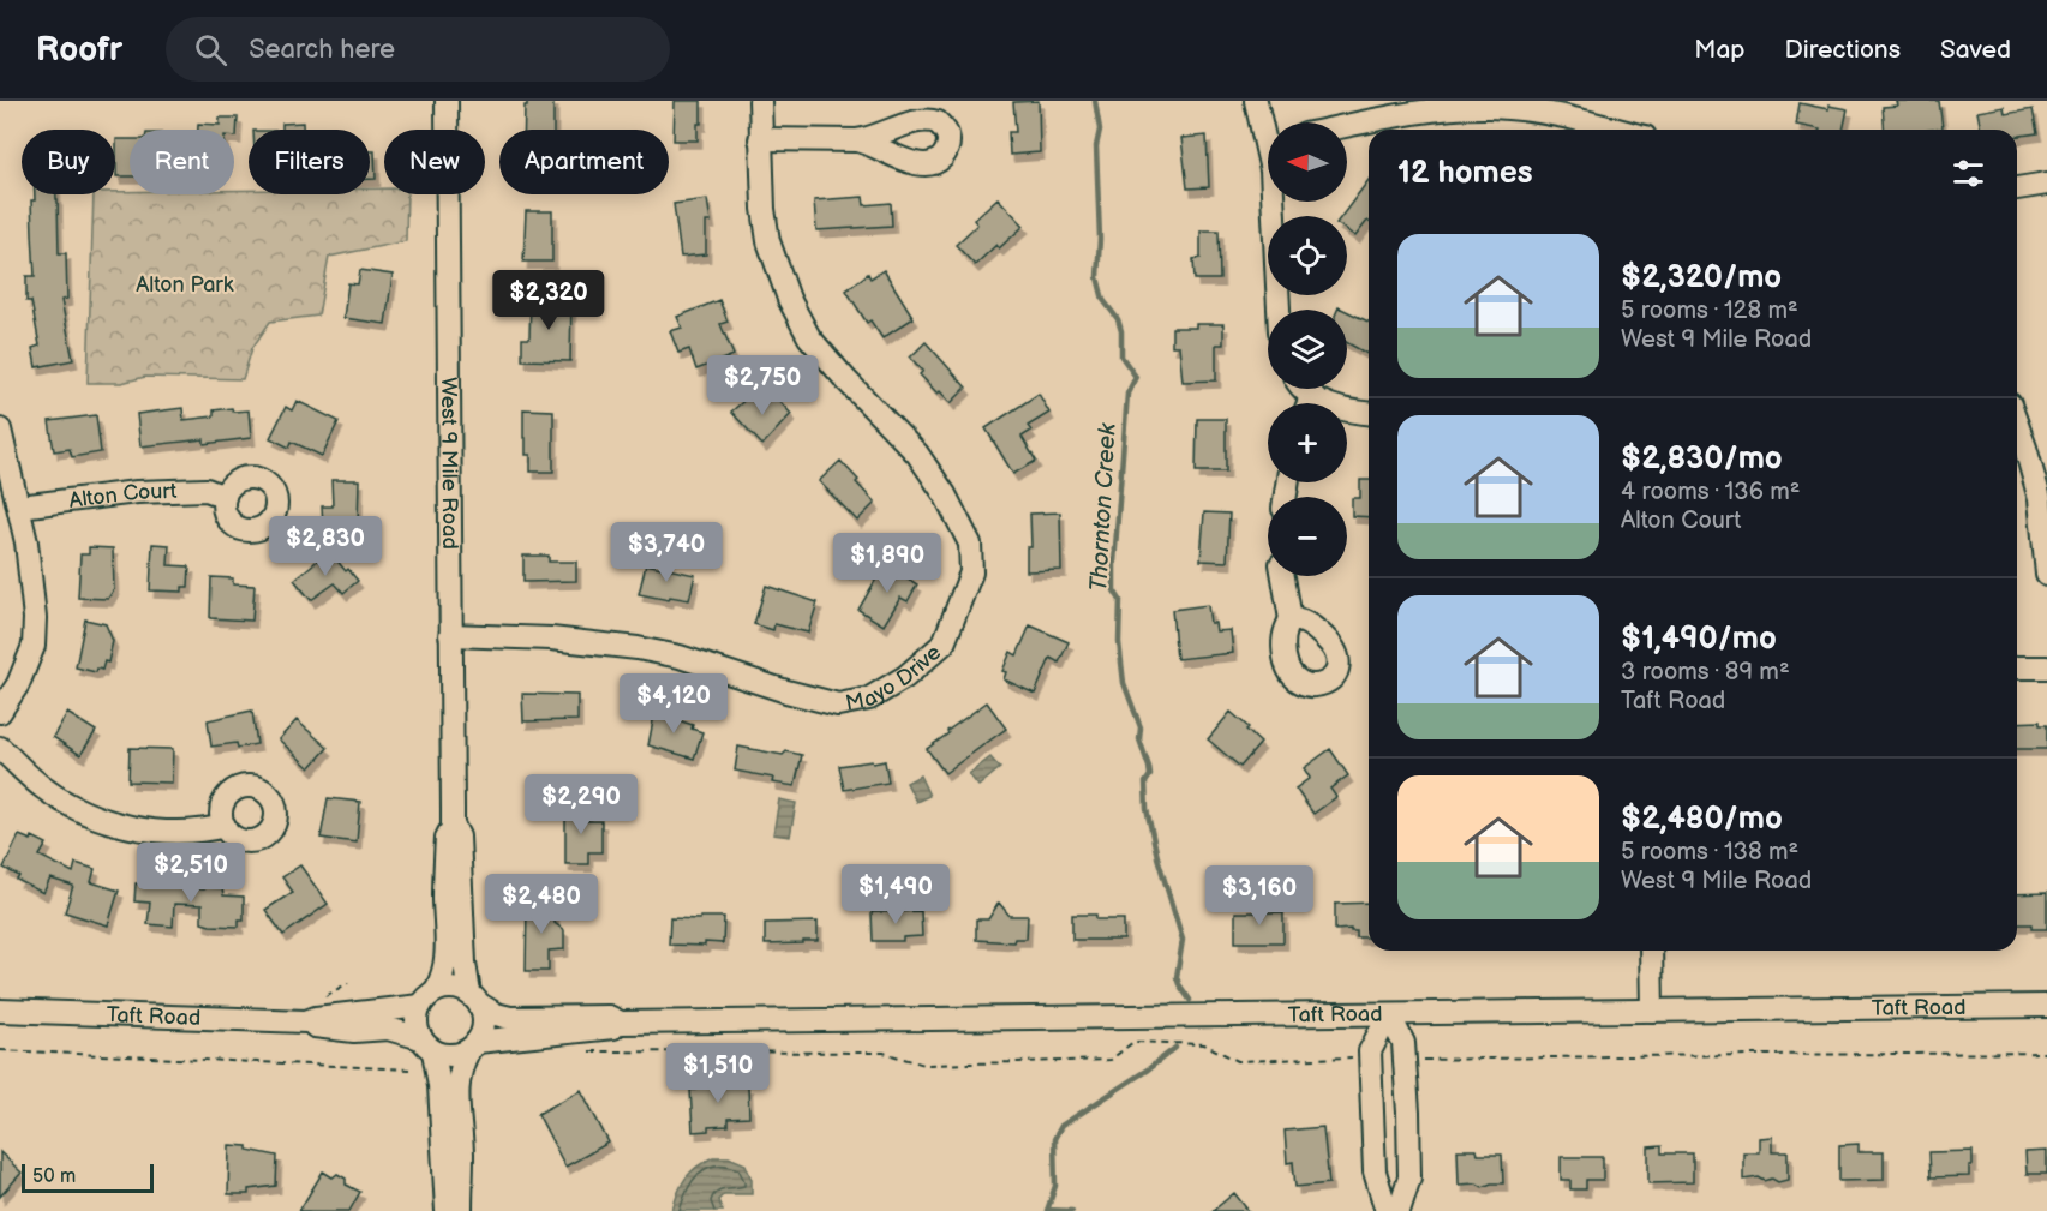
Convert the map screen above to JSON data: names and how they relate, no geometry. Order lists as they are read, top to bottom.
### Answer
{
  "streets": {
    "street": [
      "West 9 Mile Road",
      "Alton Court",
      "Mayo Drive",
      "Taft Road"
    ]
  },
  "crossings": [
    ["West 9 Mile Road", "Mayo Drive"],
    ["West 9 Mile Road", "Taft Road"]
  ],
  "water": ["Thornton Creek"],
  "parks": ["Alton Park"],
  "scale_bar": "50 m",
  "north": "left",
  "page": {
    "header": "Roofr",
    "search": "Search here",
    "nav": ["Map", "Directions", "Saved"],
    "map_buttons": ["+", "−"],
    "chip": [
      "Buy",
      "Rent",
      "Filters",
      "New",
      "Apartment"
    ],
    "heading": "12 homes",
    "list": [
      {
        "name": "$2,320/mo",
        "note": "5 rooms · 128 m² · West 9 Mile Road"
      },
      {
        "name": "$2,830/mo",
        "note": "4 rooms · 136 m² · Alton Court"
      },
      {
        "name": "$1,490/mo",
        "note": "3 rooms · 89 m² · Taft Road"
      },
      {
        "name": "$2,480/mo",
        "note": "5 rooms · 138 m² · West 9 Mile Road"
      }
    ],
    "price": [
      "$2,320",
      "$2,750",
      "$2,830",
      "$3,740",
      "$1,890",
      "$4,120",
      "$2,290",
      "$2,510",
      "$1,490",
      "$3,160",
      "$2,480",
      "$1,510"
    ],
    "scale": "50 m"
  }
}
